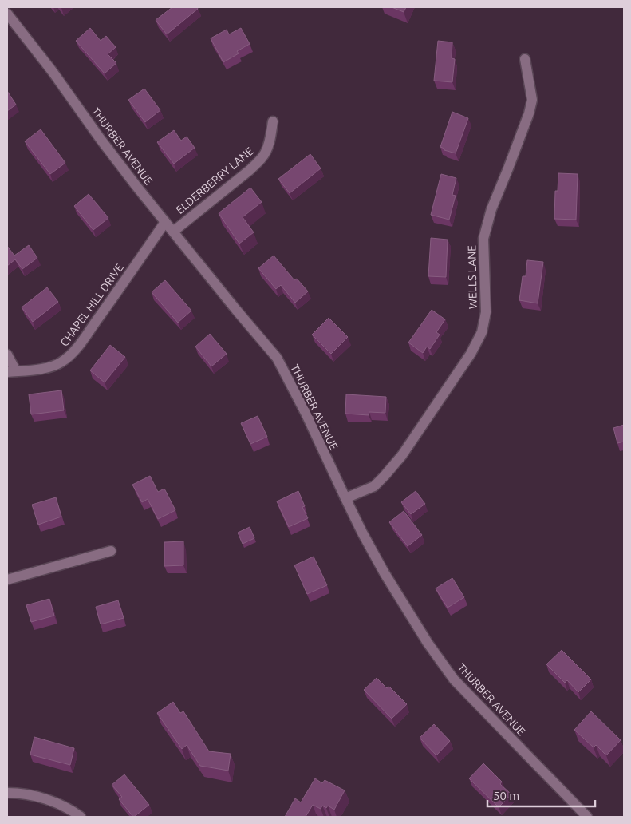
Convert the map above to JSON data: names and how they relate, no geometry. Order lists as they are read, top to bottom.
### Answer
{
  "streets": {
    "street": [
      "THURBER AVENUE",
      "ELDERBERRY LANE",
      "WELLS LANE",
      "CHAPEL HILL DRIVE"
    ]
  },
  "crossings": [
    ["THURBER AVENUE", "ELDERBERRY LANE"],
    ["THURBER AVENUE", "WELLS LANE"],
    ["THURBER AVENUE", "CHAPEL HILL DRIVE"]
  ],
  "scale_bar": "50 m"
}
